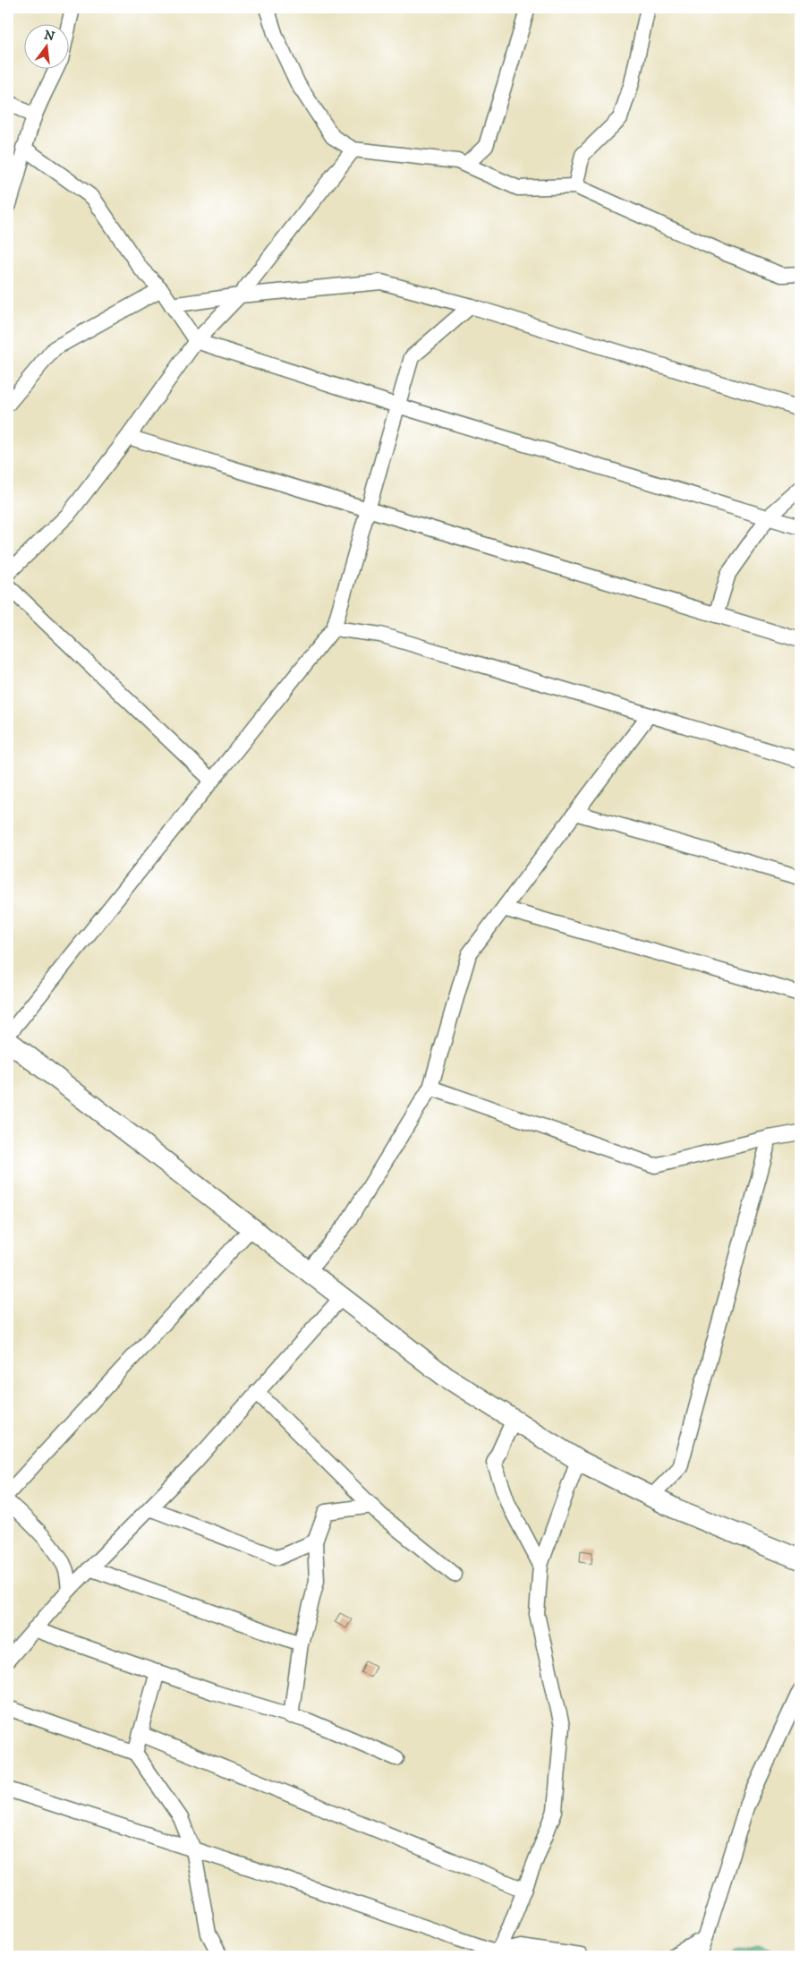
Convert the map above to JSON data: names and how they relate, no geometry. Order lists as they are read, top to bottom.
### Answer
{
  "north": "top"
}
